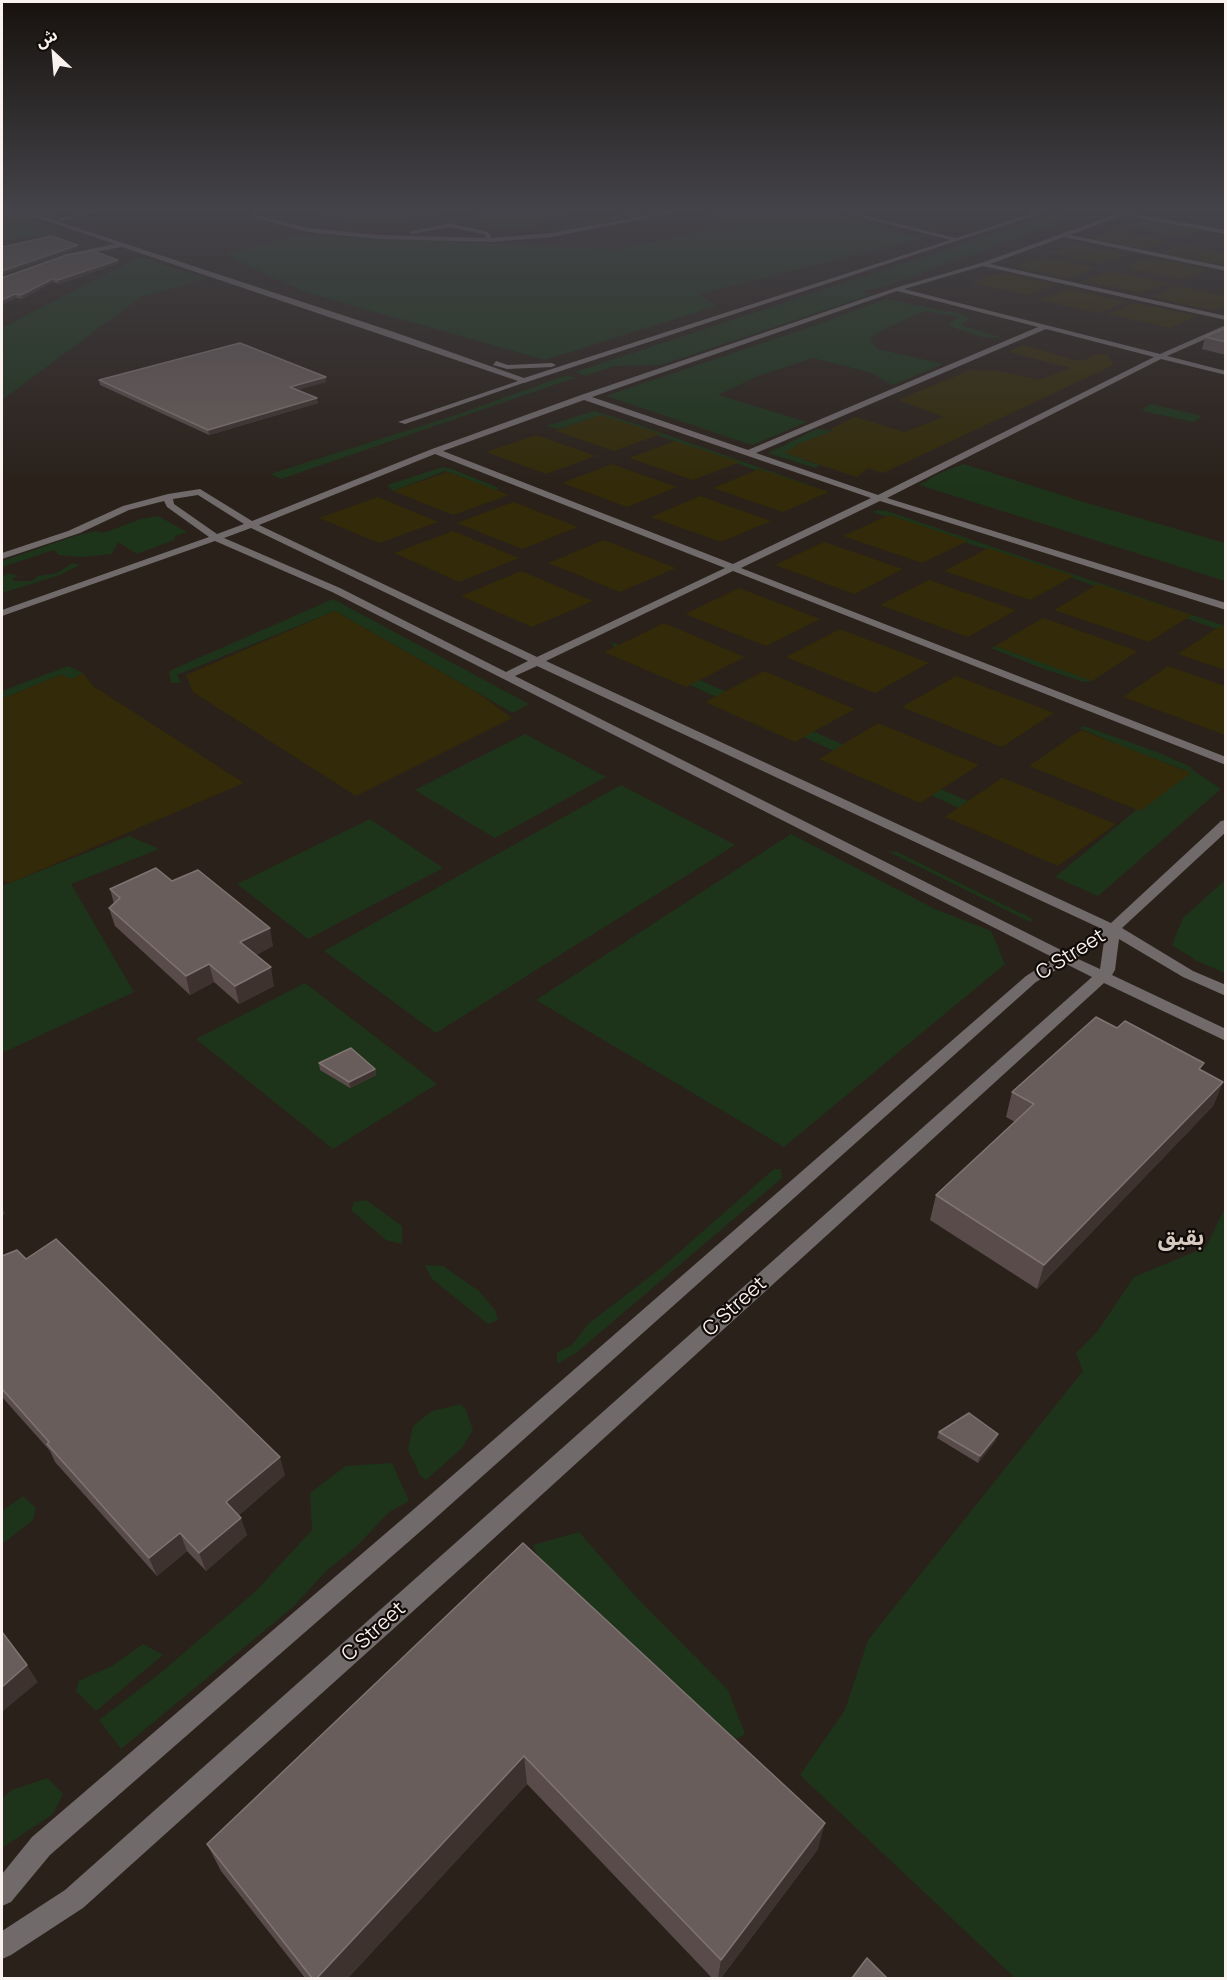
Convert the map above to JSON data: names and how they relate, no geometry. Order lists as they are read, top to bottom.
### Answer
{
  "streets": {
    "street": ["C Street"]
  },
  "districts": ["بقيق"],
  "north": "top left"
}
